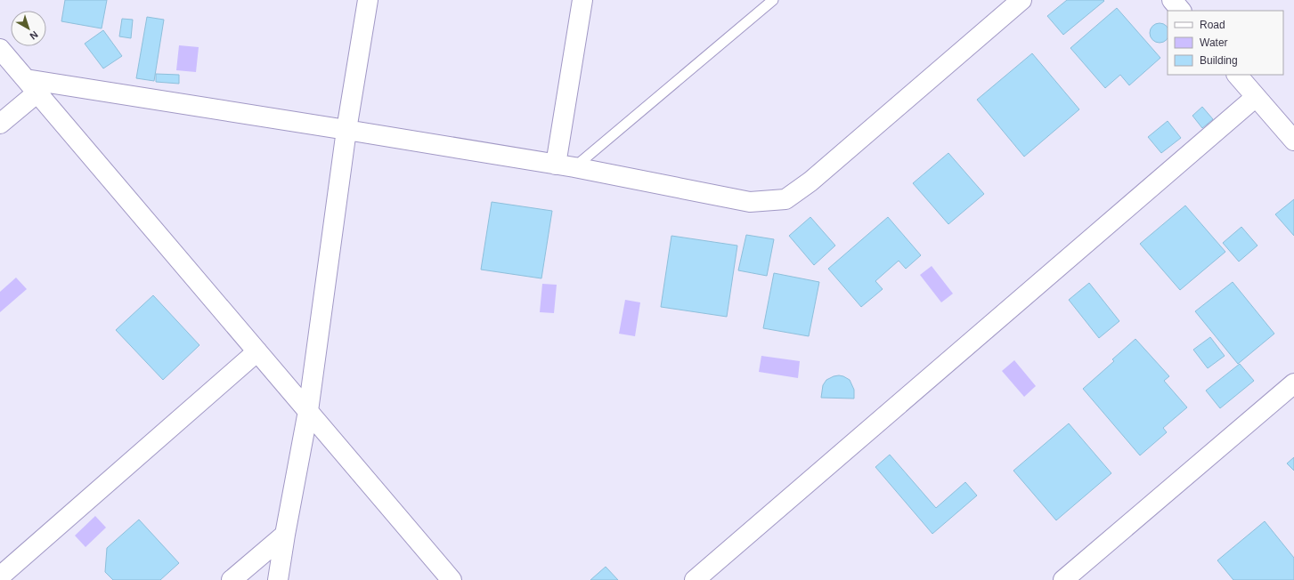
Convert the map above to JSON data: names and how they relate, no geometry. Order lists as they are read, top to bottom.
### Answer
{
  "legend": ["Road", "Water", "Building"],
  "north": "bottom right"
}
